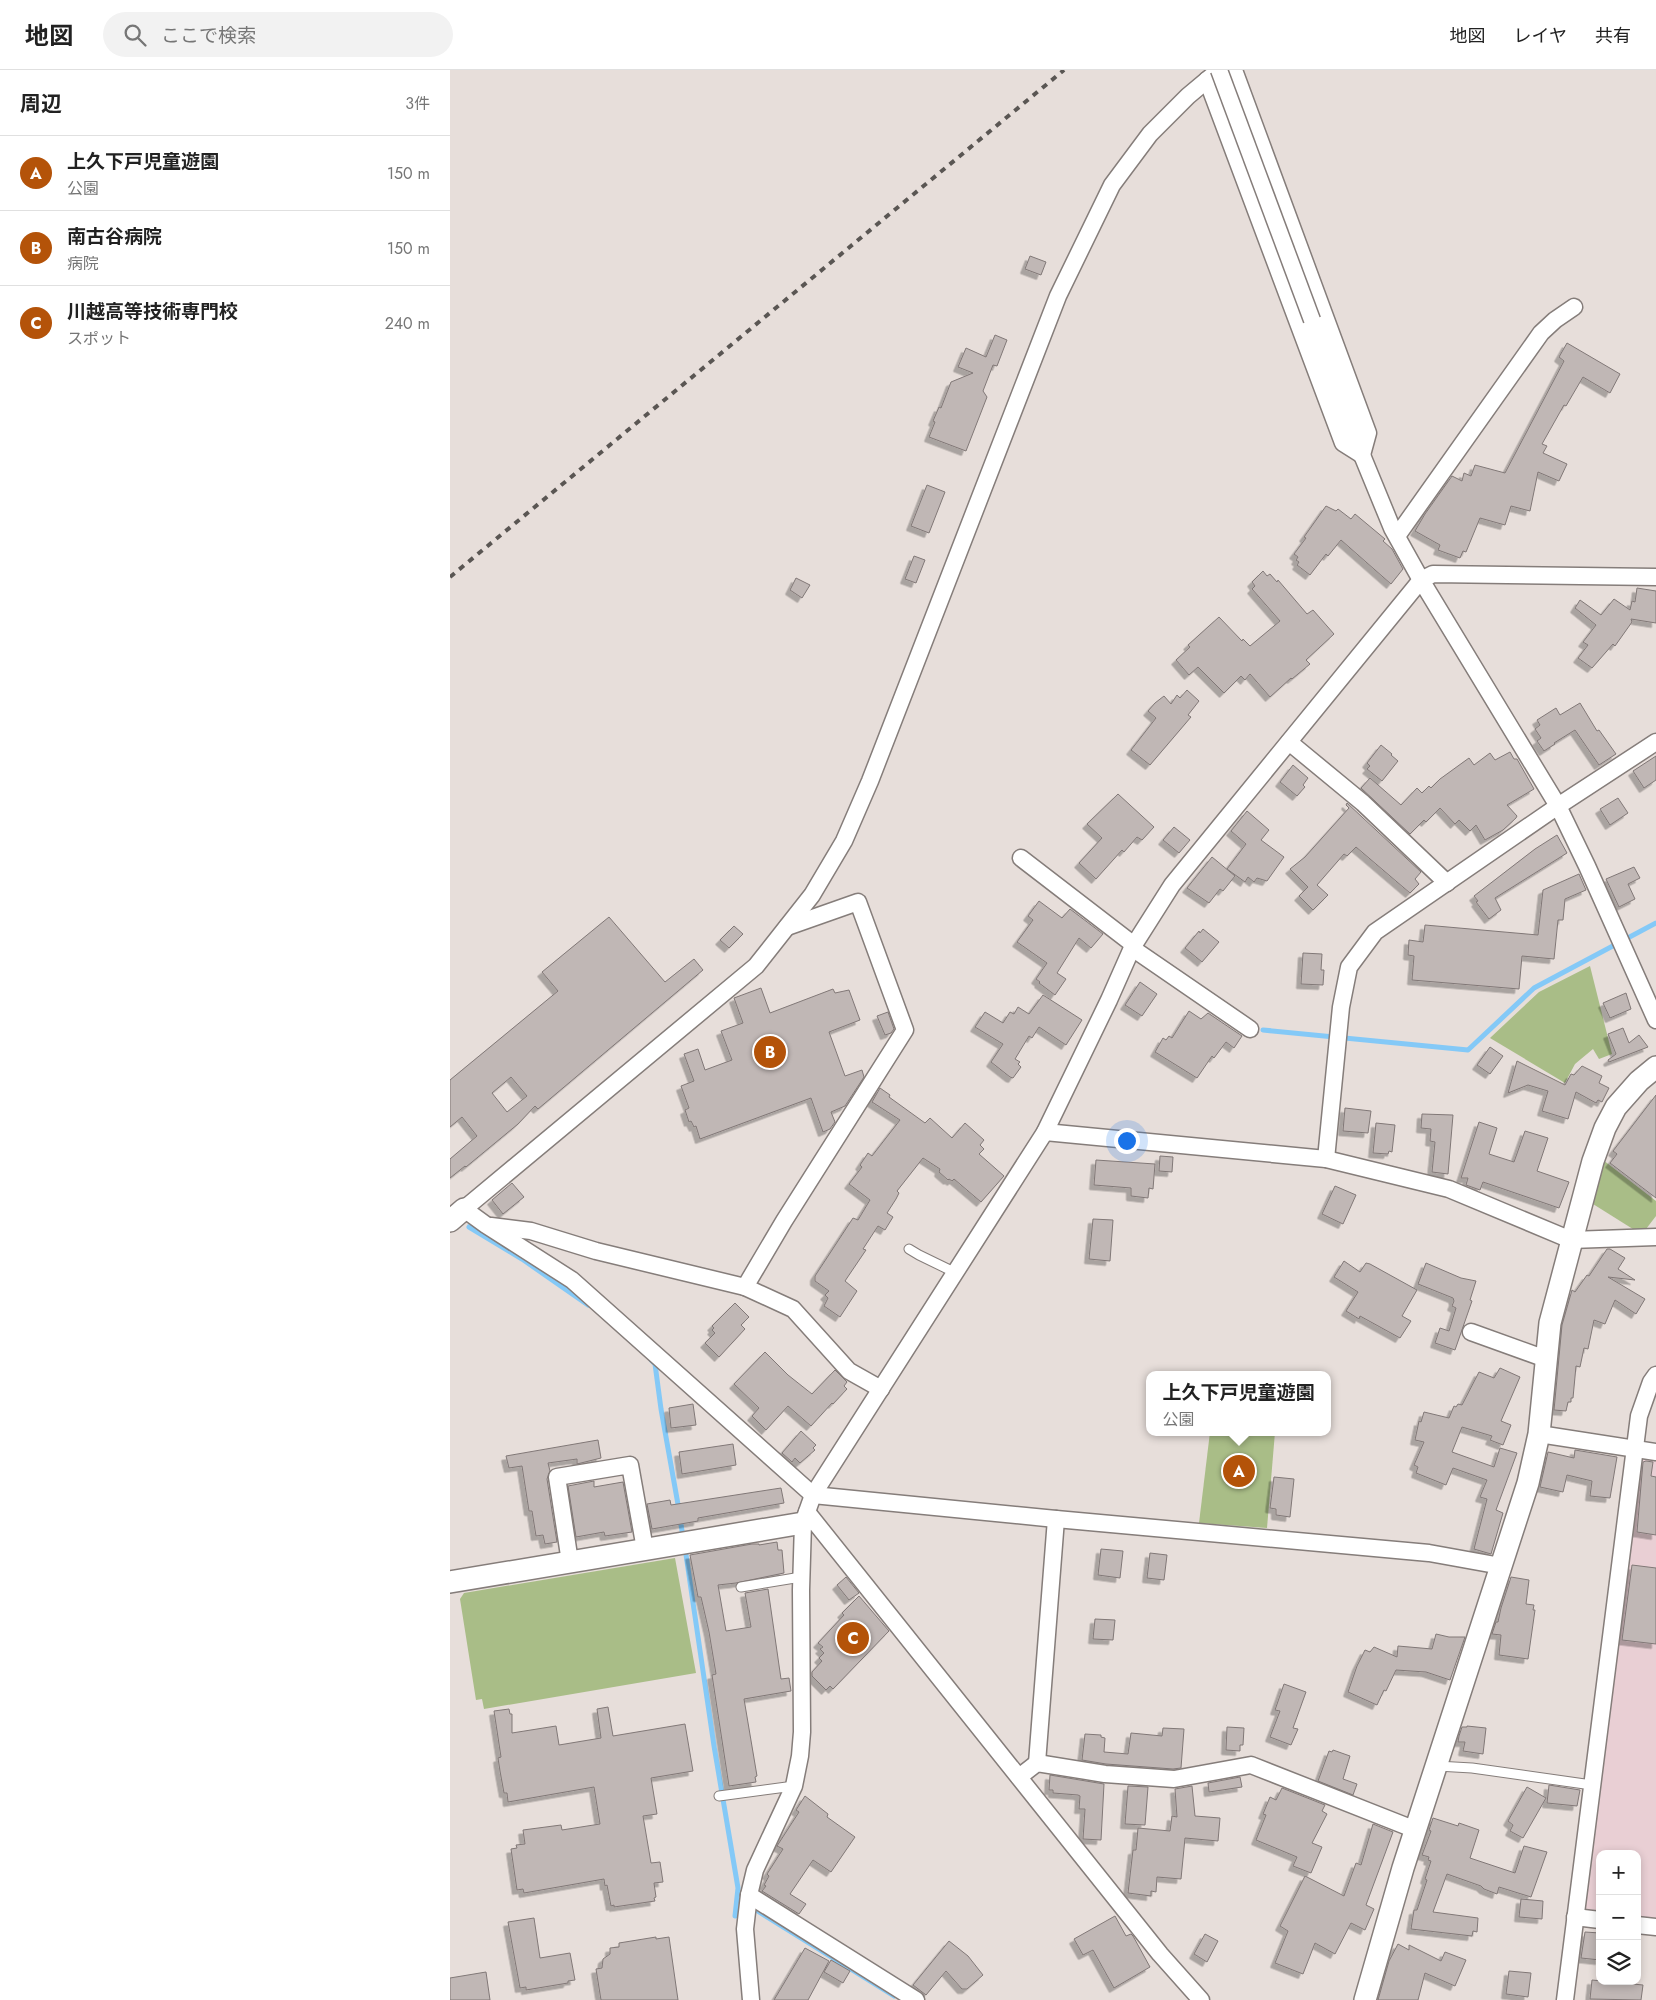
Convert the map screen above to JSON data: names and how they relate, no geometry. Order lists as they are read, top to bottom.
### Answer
{
  "page": {
    "header": "地図",
    "search": "ここで検索",
    "nav": ["地図", "レイヤ", "共有"],
    "heading": ["周辺", "3件"],
    "list": [
      {
        "mark": "A",
        "name": "上久下戸児童遊園",
        "note": "公園",
        "value": "150 m"
      },
      {
        "mark": "B",
        "name": "南古谷病院",
        "note": "病院",
        "value": "150 m"
      },
      {
        "mark": "C",
        "name": "川越高等技術専門校",
        "note": "スポット",
        "value": "240 m"
      }
    ],
    "pins": ["B", "A", "C"],
    "popup": ["上久下戸児童遊園", "公園"],
    "map_buttons": ["+", "−"]
  }
}
